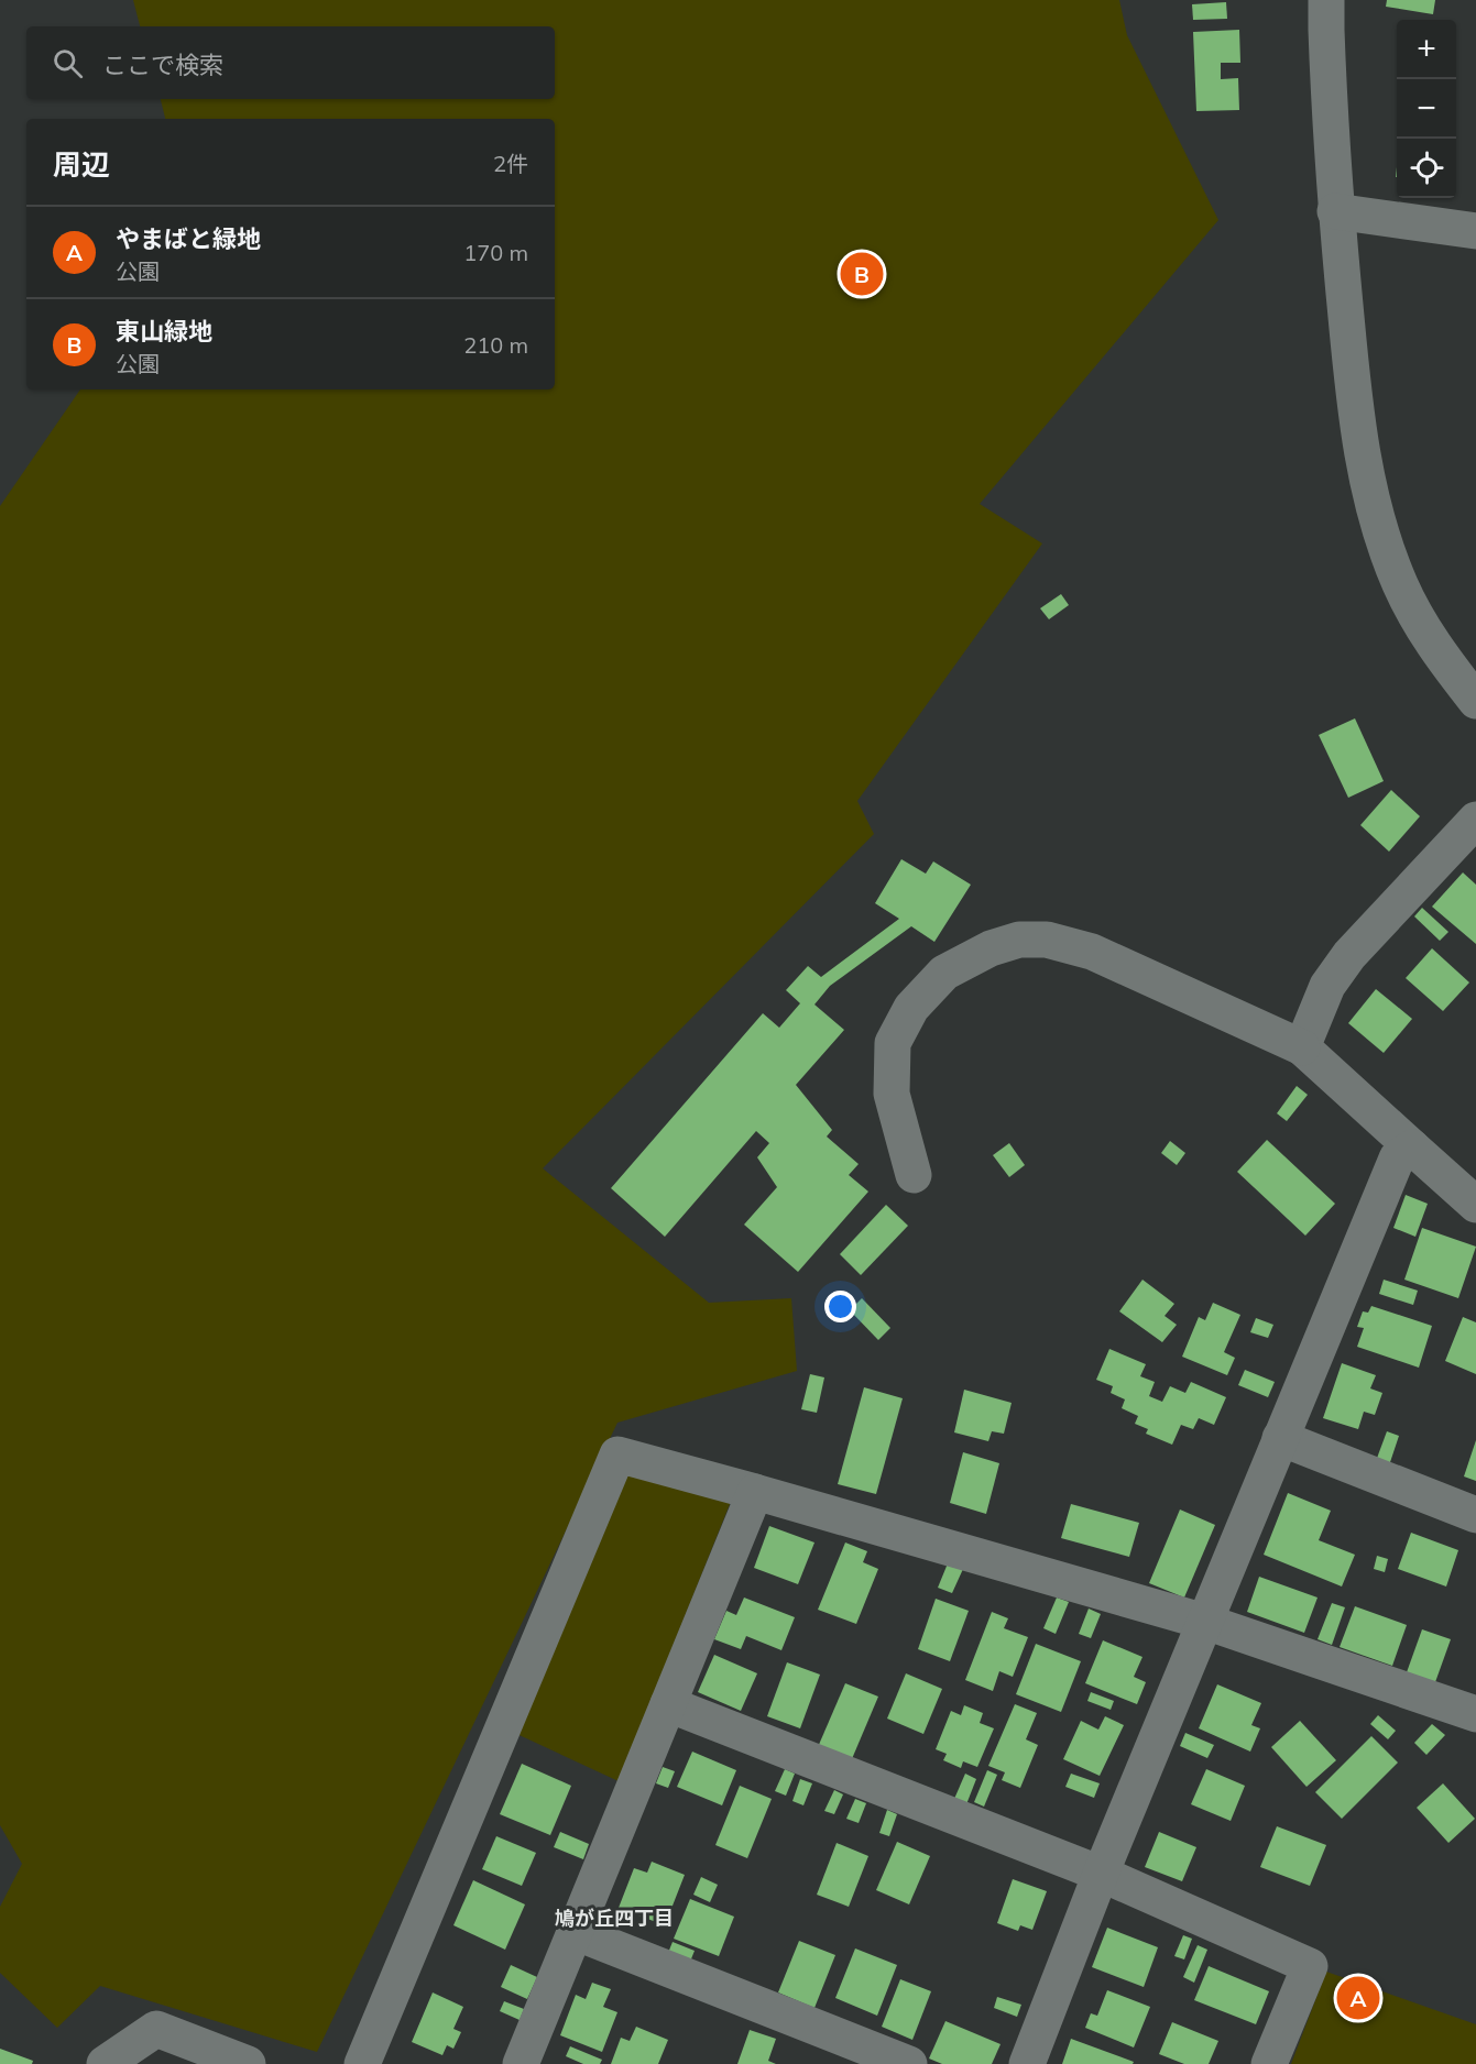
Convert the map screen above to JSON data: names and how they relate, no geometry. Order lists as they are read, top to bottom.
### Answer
{
  "districts": ["鳩が丘四丁目"],
  "page": {
    "map_buttons": ["+", "−"],
    "search": "ここで検索",
    "heading": ["周辺", "2件"],
    "list": [
      {
        "mark": "A",
        "name": "やまばと緑地",
        "note": "公園",
        "value": "170 m"
      },
      {
        "mark": "B",
        "name": "東山緑地",
        "note": "公園",
        "value": "210 m"
      }
    ],
    "pins": ["B", "A"]
  }
}
